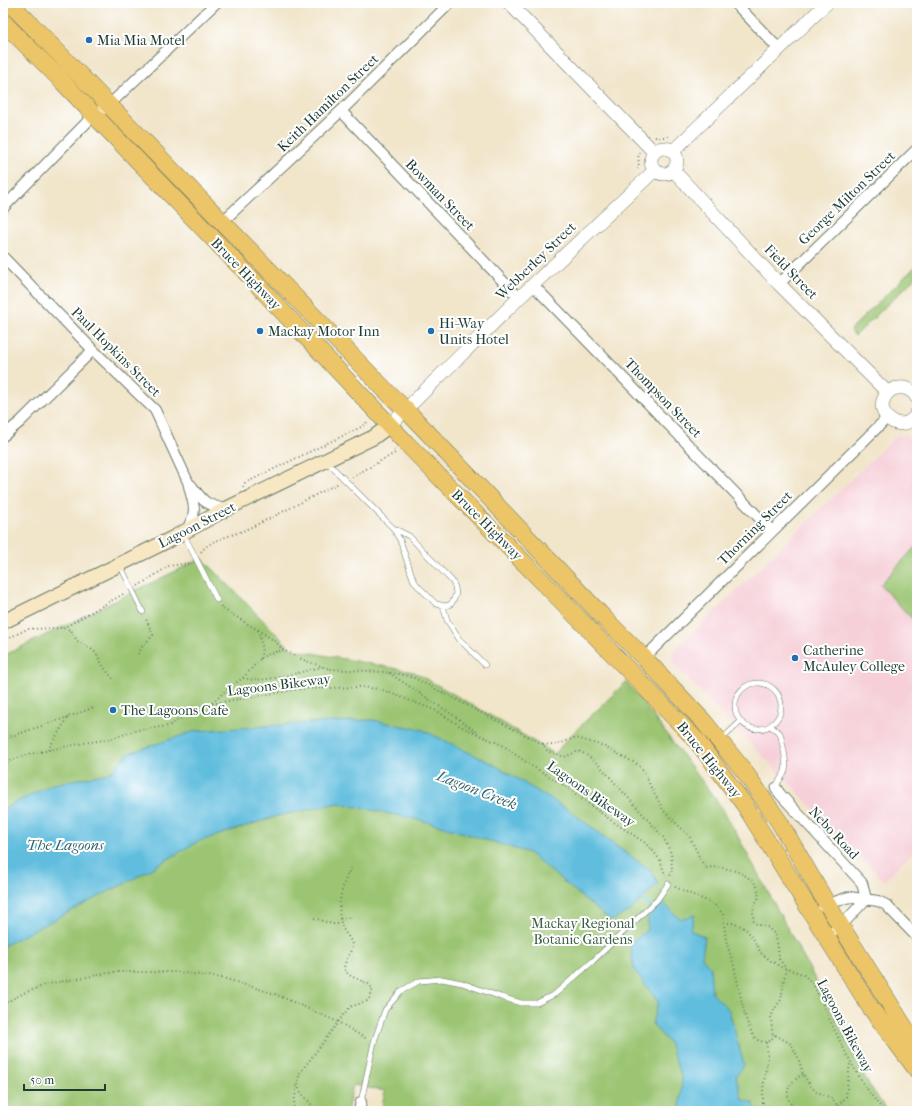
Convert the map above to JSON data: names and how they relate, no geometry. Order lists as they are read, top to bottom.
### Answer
{
  "streets": {
    "highway": ["Bruce Highway"],
    "main road": ["Lagoon Street"],
    "street": [
      "Keith Hamilton Street",
      "Bowman Street",
      "George Milton Street",
      "Webberley Street",
      "Field Street",
      "Paul Hopkins Street",
      "Thompson Street",
      "Thorning Street",
      "Nebo Road"
    ],
    "path": ["Lagoons Bikeway"]
  },
  "crossings": [
    ["Keith Hamilton Street", "Bowman Street"],
    ["Keith Hamilton Street", "Bruce Highway"],
    ["Bowman Street", "Webberley Street"],
    ["George Milton Street", "Field Street"],
    ["Webberley Street", "Field Street"],
    ["Webberley Street", "Bruce Highway"],
    ["Webberley Street", "Thompson Street"],
    ["Webberley Street", "Lagoon Street"],
    ["Bruce Highway", "Lagoon Street"],
    ["Bruce Highway", "Thorning Street"],
    ["Paul Hopkins Street", "Lagoon Street"],
    ["Thompson Street", "Thorning Street"]
  ],
  "water": ["Lagoon Creek", "The Lagoons"],
  "parks": ["Mackay Regional Botanic Gardens"],
  "places": [
    "Mia Mia Motel",
    "Mackay Motor Inn",
    "Hi-Way Units Hotel",
    "Catherine McAuley College",
    "The Lagoons Cafe"
  ],
  "scale_bar": "50 m"
}
